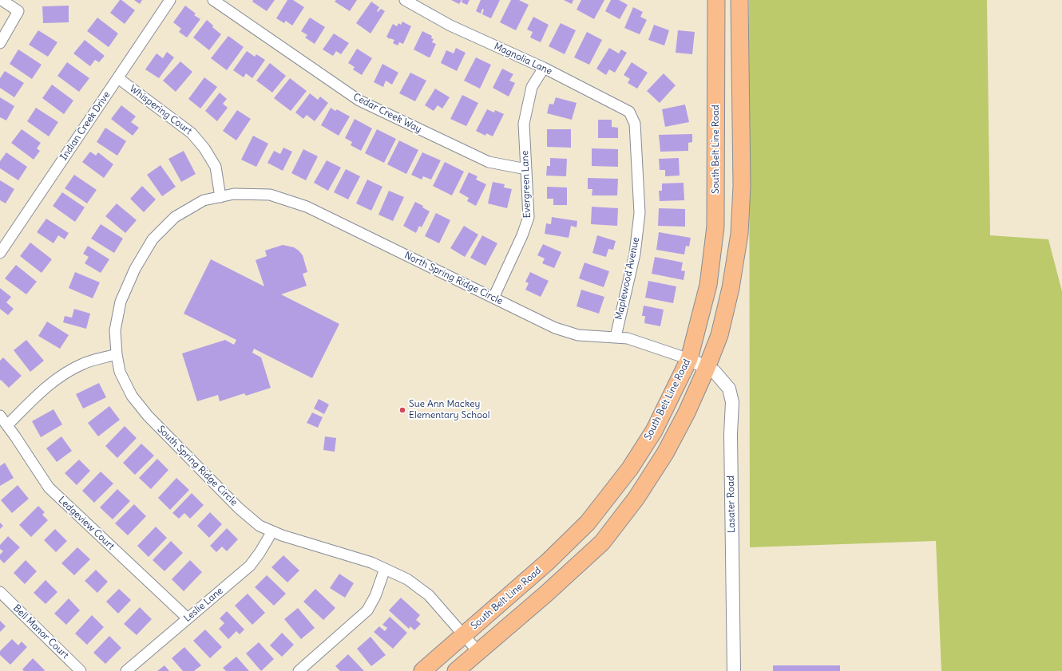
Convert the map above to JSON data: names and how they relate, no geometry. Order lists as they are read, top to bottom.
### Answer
{
  "streets": {
    "main road": ["South Belt Line Road"],
    "street": [
      "Magnolia Lane",
      "Whispering Court",
      "Cedar Creek Way",
      "Indian Creek Drive",
      "Evergreen Lane",
      "North Spring Ridge Circle",
      "Maplewood Avenue",
      "South Spring Ridge Circle",
      "Lasater Road",
      "Ledgeview Court",
      "Leslie Lane",
      "Bell Manor Court"
    ]
  },
  "crossings": [
    ["Magnolia Lane", "Evergreen Lane"],
    ["Magnolia Lane", "Maplewood Avenue"],
    ["Whispering Court", "Indian Creek Drive"],
    ["Whispering Court", "North Spring Ridge Circle"],
    ["Whispering Court", "South Spring Ridge Circle"],
    ["Cedar Creek Way", "Evergreen Lane"],
    ["South Belt Line Road", "North Spring Ridge Circle"],
    ["South Belt Line Road", "South Spring Ridge Circle"],
    ["South Belt Line Road", "Lasater Road"],
    ["Evergreen Lane", "North Spring Ridge Circle"],
    ["North Spring Ridge Circle", "Maplewood Avenue"],
    ["North Spring Ridge Circle", "South Spring Ridge Circle"],
    ["North Spring Ridge Circle", "Lasater Road"],
    ["South Spring Ridge Circle", "Leslie Lane"],
    ["Ledgeview Court", "Leslie Lane"]
  ],
  "places": ["Sue Ann Mackey Elementary School"]
}
